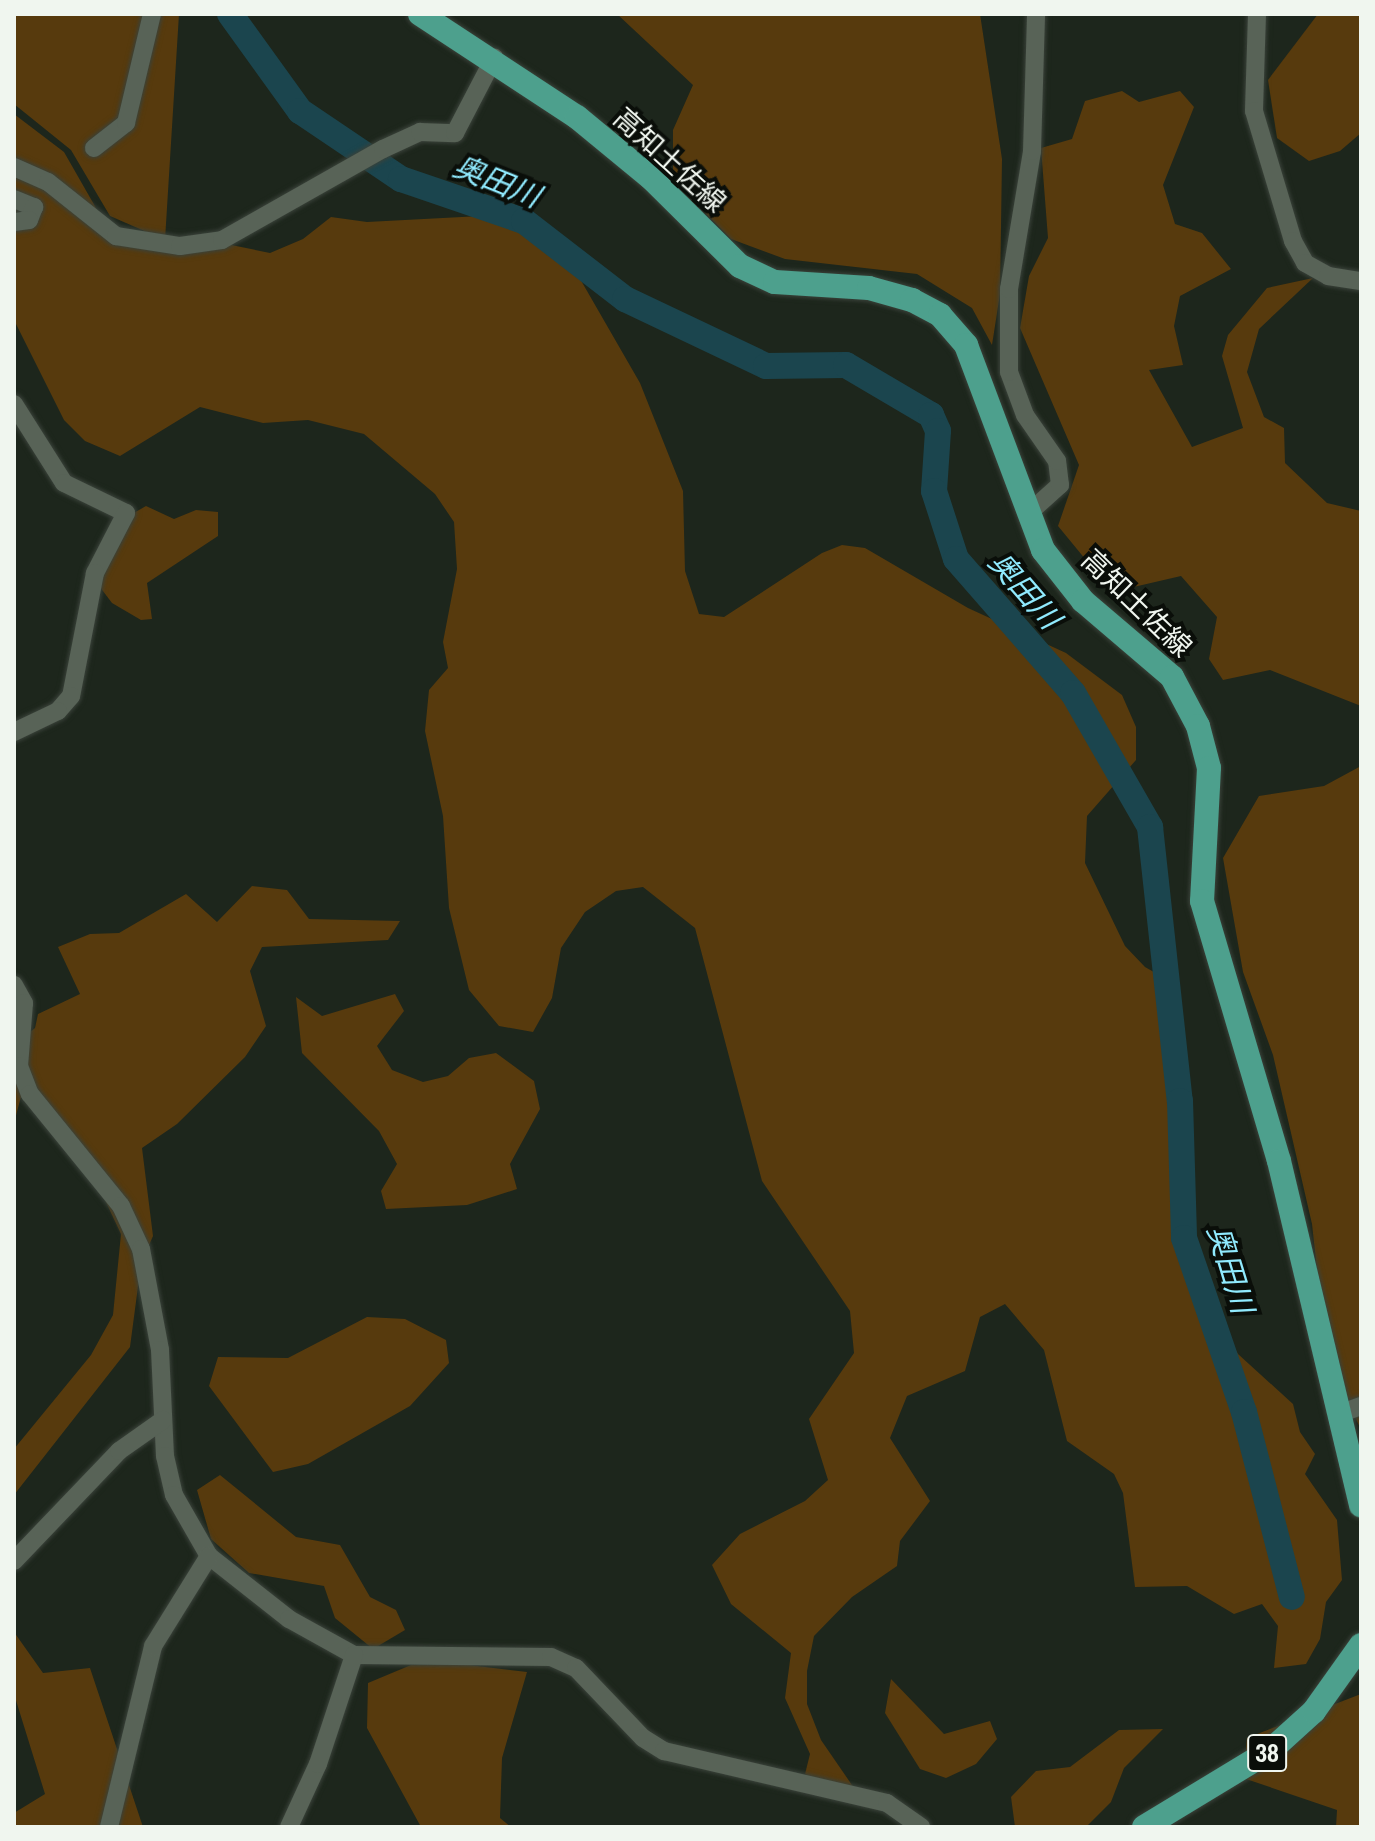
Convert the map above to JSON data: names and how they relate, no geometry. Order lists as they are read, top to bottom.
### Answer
{
  "streets": {
    "main road": ["高知土佐線", "38"]
  },
  "water": ["奥田川"]
}
